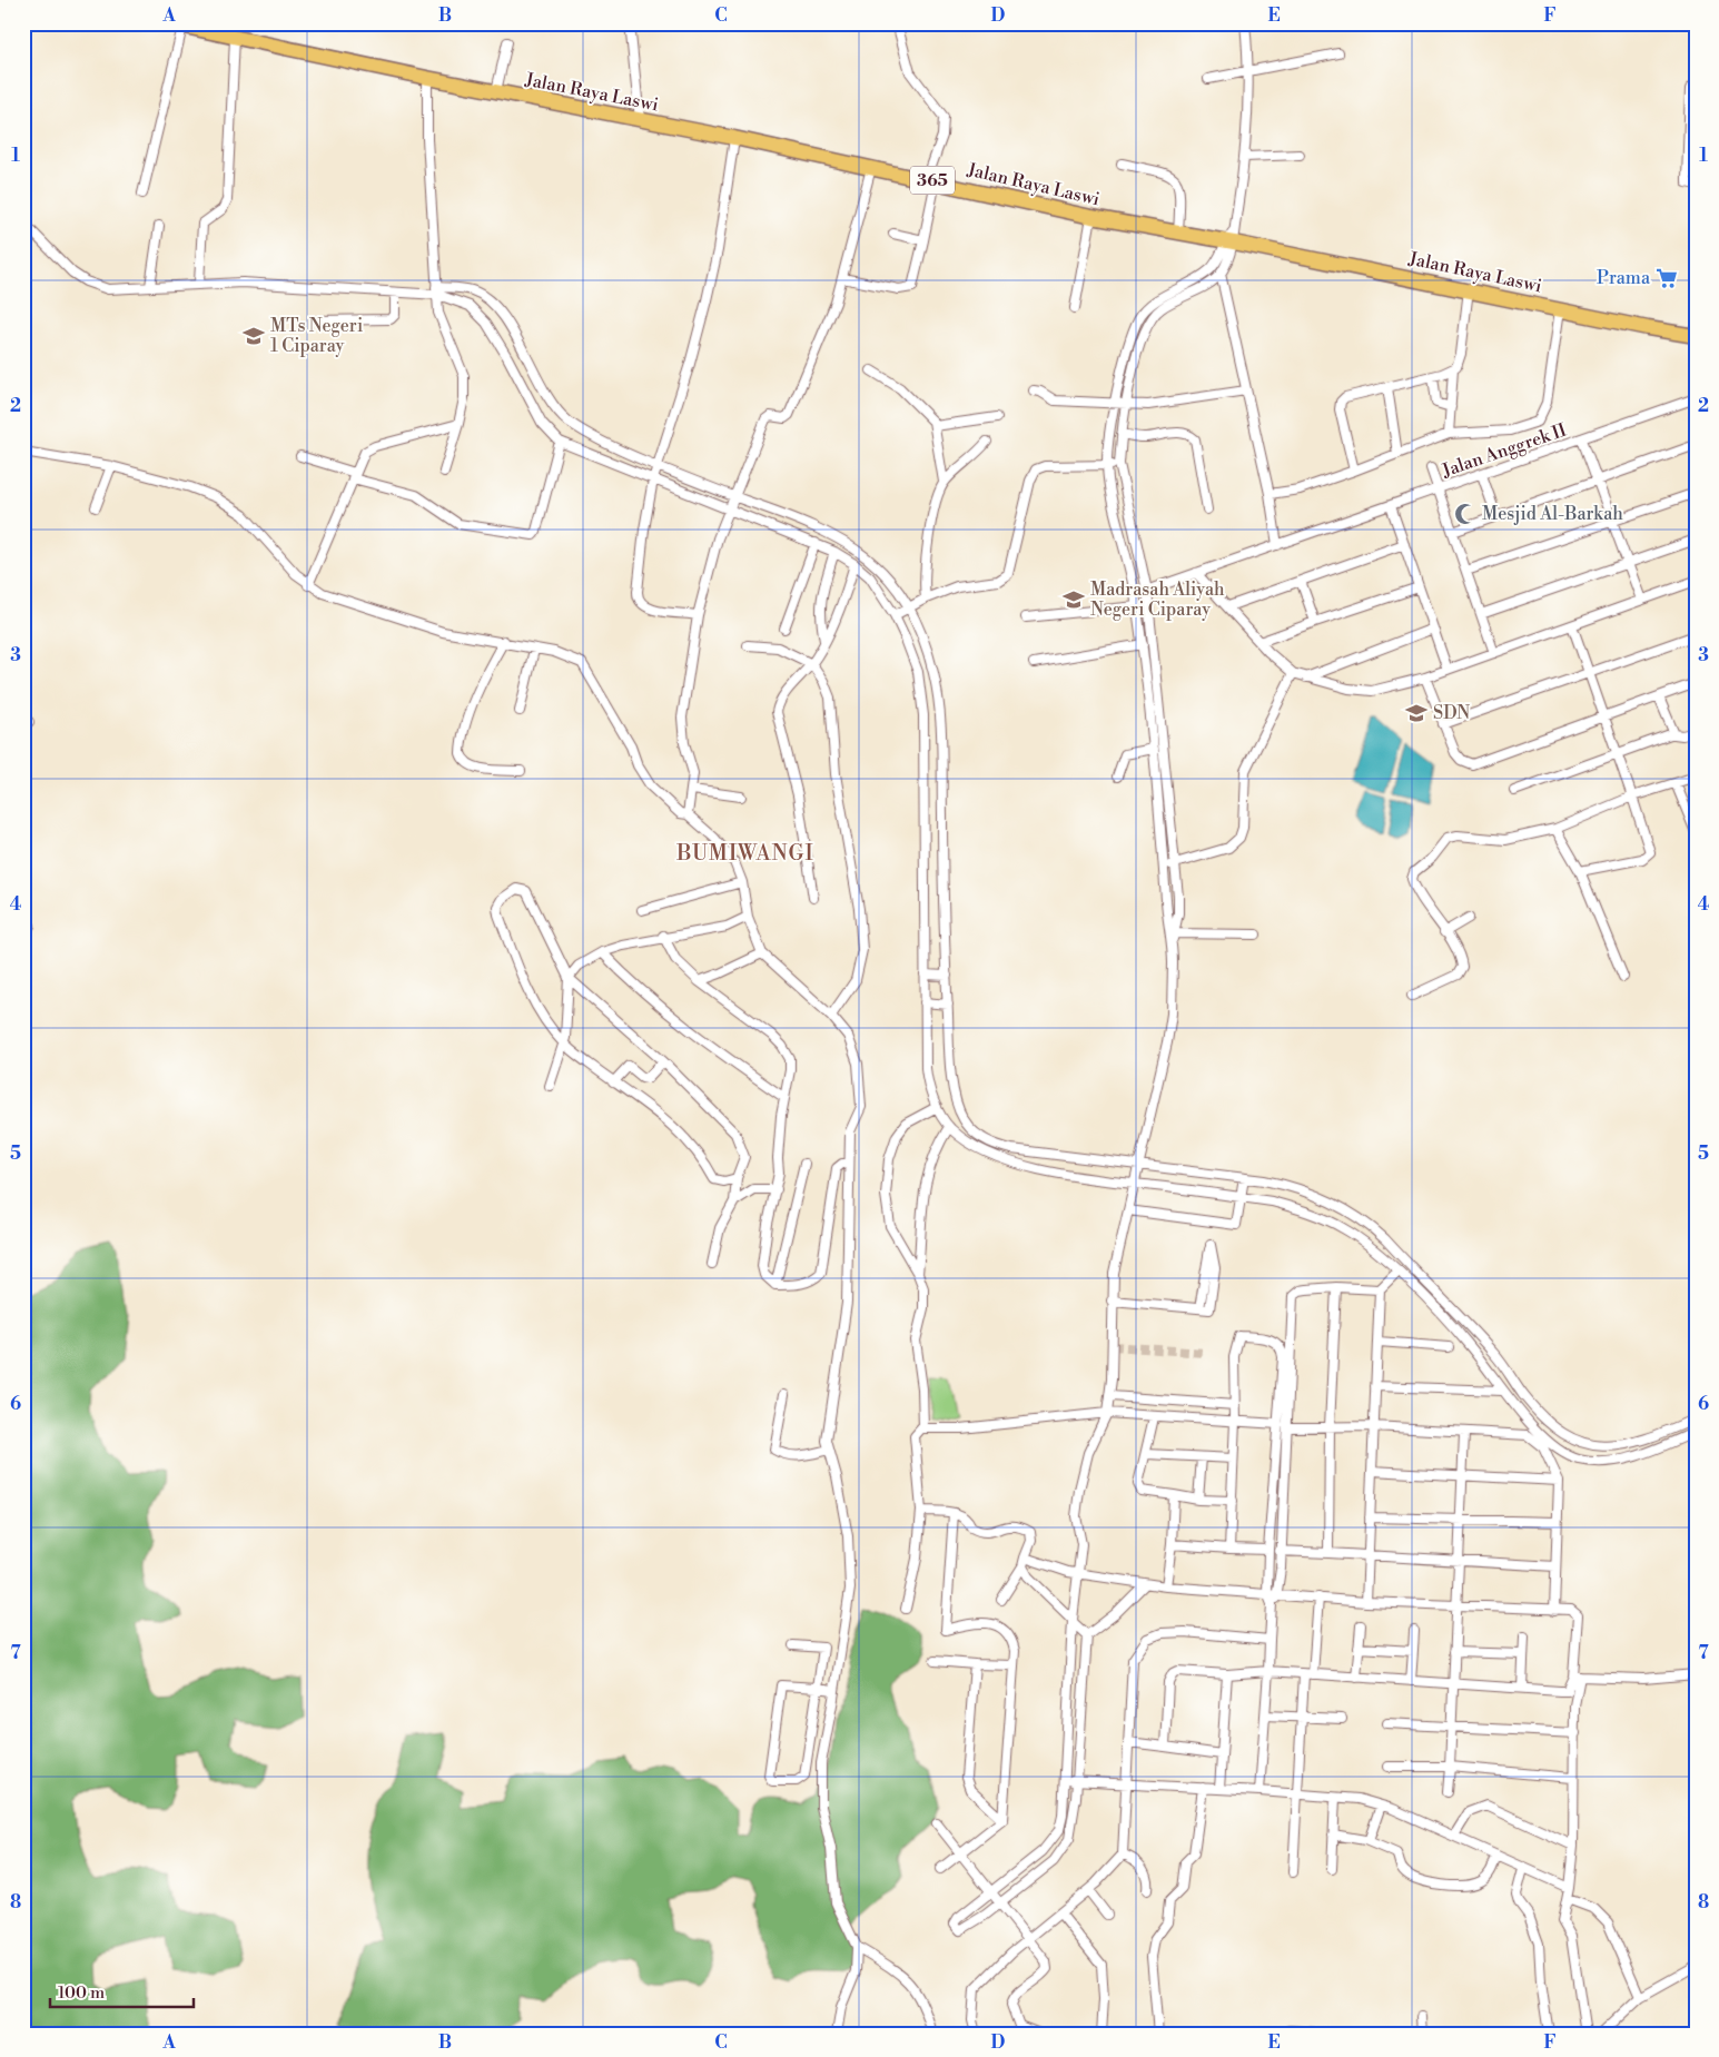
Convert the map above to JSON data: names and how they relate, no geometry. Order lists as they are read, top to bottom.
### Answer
{
  "streets": {
    "main road": ["Jalan Raya Laswi", "365"],
    "street": ["Jalan Anggrek II"]
  },
  "districts": ["BUMIWANGI"],
  "places": {
    "supermarket": ["Prama"],
    "school or university": ["MTs Negeri 1 Ciparay", "Madrasah Aliyah Negeri Ciparay", "SDN"],
    "mosque": ["Mesjid Al-Barkah"]
  },
  "scale_bar": "100 m",
  "grid": {
    "columns": [
      "A",
      "B",
      "C",
      "D",
      "E",
      "F"
    ],
    "rows": [
      "1",
      "2",
      "3",
      "4",
      "5",
      "6",
      "7",
      "8"
    ]
  }
}
